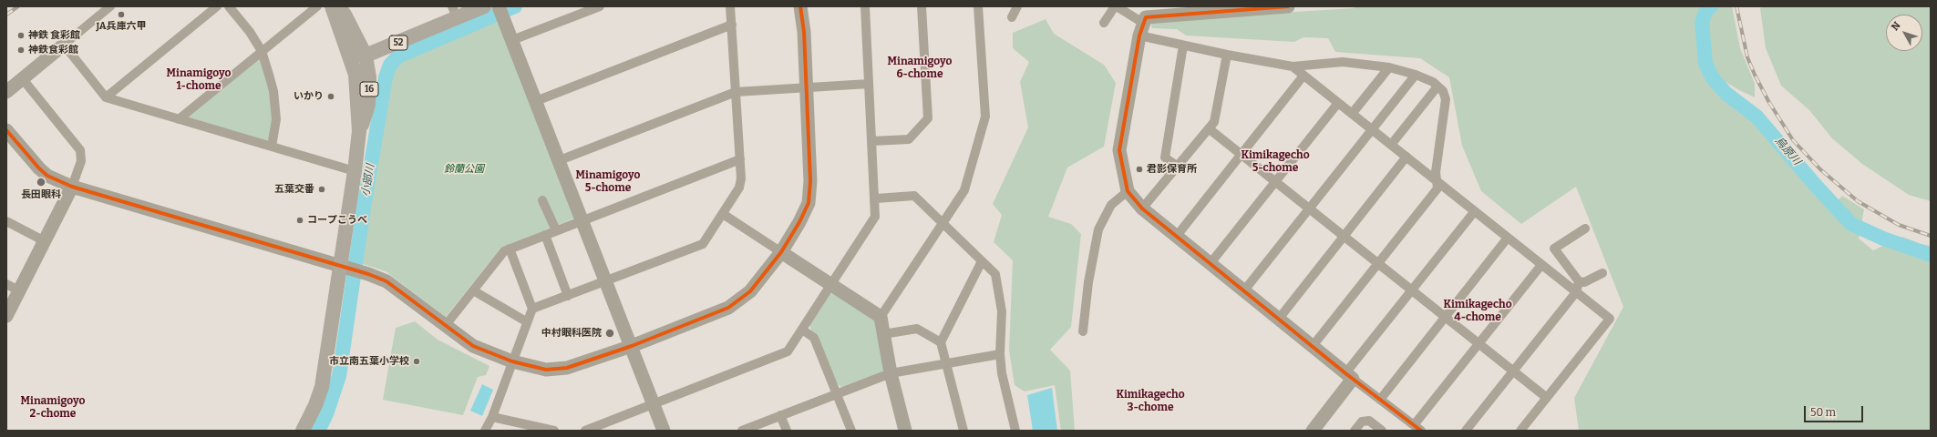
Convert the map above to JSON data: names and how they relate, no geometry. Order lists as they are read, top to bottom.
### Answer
{
  "streets": {
    "main road": ["52", "16"]
  },
  "crossings": [
    ["52", "16"]
  ],
  "districts": [
    "Minamigoyo 6-chome",
    "Minamigoyo 1-chome",
    "Kimikagecho 5-chome",
    "Minamigoyo 5-chome",
    "Kimikagecho 4-chome",
    "Kimikagecho 3-chome",
    "Minamigoyo 2-chome"
  ],
  "water": ["烏原川", "小部川"],
  "parks": ["鈴蘭公園"],
  "places": [
    "JA兵庫六甲",
    "神鉄 食彩館",
    "神鉄食彩館",
    "いかり",
    "君影保育所",
    "長田眼科",
    "五葉交番",
    "コープこうべ",
    "中村眼科医院",
    "市立南五葉小学校"
  ],
  "scale_bar": "50 m",
  "north": "top left"
}
